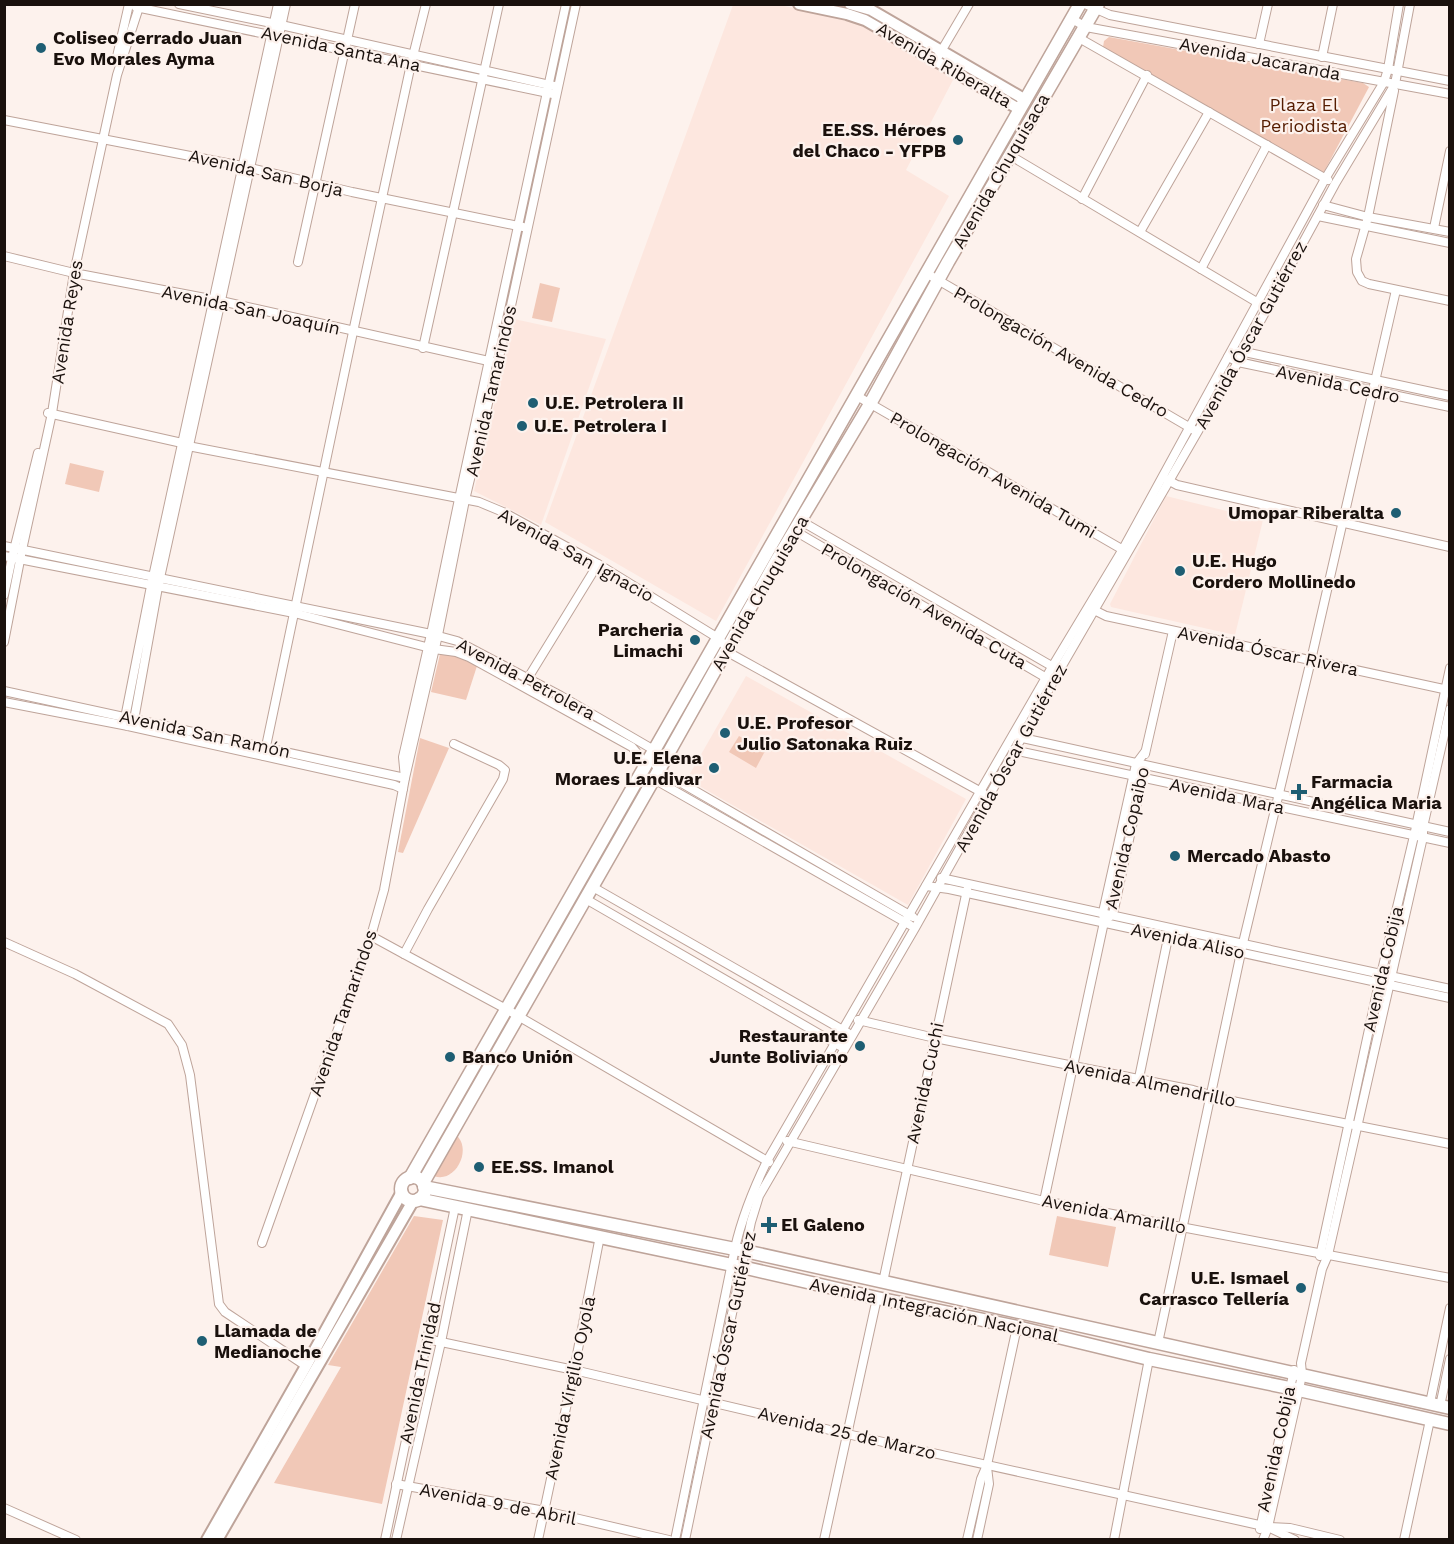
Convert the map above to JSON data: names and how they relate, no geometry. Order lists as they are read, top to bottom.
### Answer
{
  "streets": {
    "main road": ["Avenida Riberalta", "Avenida Chuquisaca", "Avenida Integración Nacional"],
    "street": [
      "Avenida Santa Ana",
      "Avenida Jacaranda",
      "Avenida San Borja",
      "Avenida San Joaquín",
      "Avenida Reyes",
      "Avenida Óscar Gutiérrez",
      "Prolongación Avenida Cedro",
      "Avenida Cedro",
      "Avenida Tamarindos",
      "Prolongación Avenida Tumi",
      "Avenida San Ignacio",
      "Prolongación Avenida Cuta",
      "Avenida Óscar Rivera",
      "Avenida Petrolera",
      "Avenida San Ramón",
      "Avenida Mara",
      "Avenida Copaibo",
      "Avenida Aliso",
      "Avenida Cobija",
      "Avenida Cuchi",
      "Avenida Almendrillo",
      "Avenida Amarillo",
      "Avenida Trinidad",
      "Avenida Virgilio Oyola",
      "Avenida 25 de Marzo",
      "Avenida 9 de Abril"
    ]
  },
  "crossings": [
    ["Avenida Santa Ana", "Avenida Reyes"],
    ["Avenida Santa Ana", "Avenida Tamarindos"],
    ["Avenida Jacaranda", "Avenida Chuquisaca"],
    ["Avenida Jacaranda", "Avenida Óscar Gutiérrez"],
    ["Avenida Riberalta", "Avenida Chuquisaca"],
    ["Avenida Chuquisaca", "Prolongación Avenida Cedro"],
    ["Avenida Chuquisaca", "Prolongación Avenida Tumi"],
    ["Avenida Chuquisaca", "Avenida San Ignacio"],
    ["Avenida Chuquisaca", "Prolongación Avenida Cuta"],
    ["Avenida Chuquisaca", "Avenida Petrolera"],
    ["Avenida Chuquisaca", "Avenida Integración Nacional"],
    ["Avenida San Borja", "Avenida Reyes"],
    ["Avenida San Borja", "Avenida Tamarindos"],
    ["Avenida San Joaquín", "Avenida Reyes"],
    ["Avenida San Joaquín", "Avenida Tamarindos"],
    ["Avenida Reyes", "Avenida San Ignacio"],
    ["Avenida Reyes", "Avenida Petrolera"],
    ["Avenida Óscar Gutiérrez", "Prolongación Avenida Cedro"],
    ["Avenida Óscar Gutiérrez", "Avenida Cedro"],
    ["Avenida Óscar Gutiérrez", "Prolongación Avenida Tumi"],
    ["Avenida Óscar Gutiérrez", "Avenida San Ignacio"],
    ["Avenida Óscar Gutiérrez", "Prolongación Avenida Cuta"],
    ["Avenida Óscar Gutiérrez", "Avenida Óscar Rivera"],
    ["Avenida Óscar Gutiérrez", "Avenida Mara"],
    ["Avenida Óscar Gutiérrez", "Avenida Aliso"],
    ["Avenida Óscar Gutiérrez", "Avenida Almendrillo"],
    ["Avenida Óscar Gutiérrez", "Avenida Amarillo"],
    ["Avenida Óscar Gutiérrez", "Avenida Integración Nacional"],
    ["Avenida Óscar Gutiérrez", "Avenida 25 de Marzo"],
    ["Avenida Tamarindos", "Avenida San Ignacio"],
    ["Avenida Tamarindos", "Avenida Petrolera"],
    ["Avenida Tamarindos", "Avenida San Ramón"],
    ["Avenida Óscar Rivera", "Avenida Copaibo"],
    ["Avenida Óscar Rivera", "Avenida Cobija"],
    ["Avenida Mara", "Avenida Copaibo"],
    ["Avenida Mara", "Avenida Cobija"],
    ["Avenida Copaibo", "Avenida Aliso"],
    ["Avenida Copaibo", "Avenida Almendrillo"],
    ["Avenida Copaibo", "Avenida Amarillo"],
    ["Avenida Aliso", "Avenida Cobija"],
    ["Avenida Aliso", "Avenida Cuchi"],
    ["Avenida Cobija", "Avenida Almendrillo"],
    ["Avenida Cobija", "Avenida Amarillo"],
    ["Avenida Cobija", "Avenida Integración Nacional"],
    ["Avenida Cobija", "Avenida 25 de Marzo"],
    ["Avenida Cuchi", "Avenida Almendrillo"],
    ["Avenida Cuchi", "Avenida Amarillo"],
    ["Avenida Cuchi", "Avenida Integración Nacional"],
    ["Avenida Integración Nacional", "Avenida Trinidad"],
    ["Avenida Integración Nacional", "Avenida Virgilio Oyola"],
    ["Avenida Trinidad", "Avenida 25 de Marzo"],
    ["Avenida Trinidad", "Avenida 9 de Abril"],
    ["Avenida Virgilio Oyola", "Avenida 25 de Marzo"],
    ["Avenida Virgilio Oyola", "Avenida 9 de Abril"]
  ],
  "parks": ["Plaza El Periodista"],
  "places": {
    "other": [
      "Coliseo Cerrado Juan Evo Morales Ayma",
      "EE.SS. Héroes del Chaco - YFPB",
      "U.E. Petrolera II",
      "U.E. Petrolera I",
      "Umopar Riberalta",
      "U.E. Hugo Cordero Mollinedo",
      "Parcheria Limachi",
      "U.E. Profesor Julio Satonaka Ruiz",
      "U.E. Elena Moraes Landivar",
      "Mercado Abasto",
      "Restaurante Junte Boliviano",
      "Banco Unión",
      "EE.SS. Imanol",
      "U.E. Ismael Carrasco Tellería",
      "Llamada de Medianoche"
    ],
    "health": ["Farmacia Angélica Maria", "El Galeno"]
  }
}
